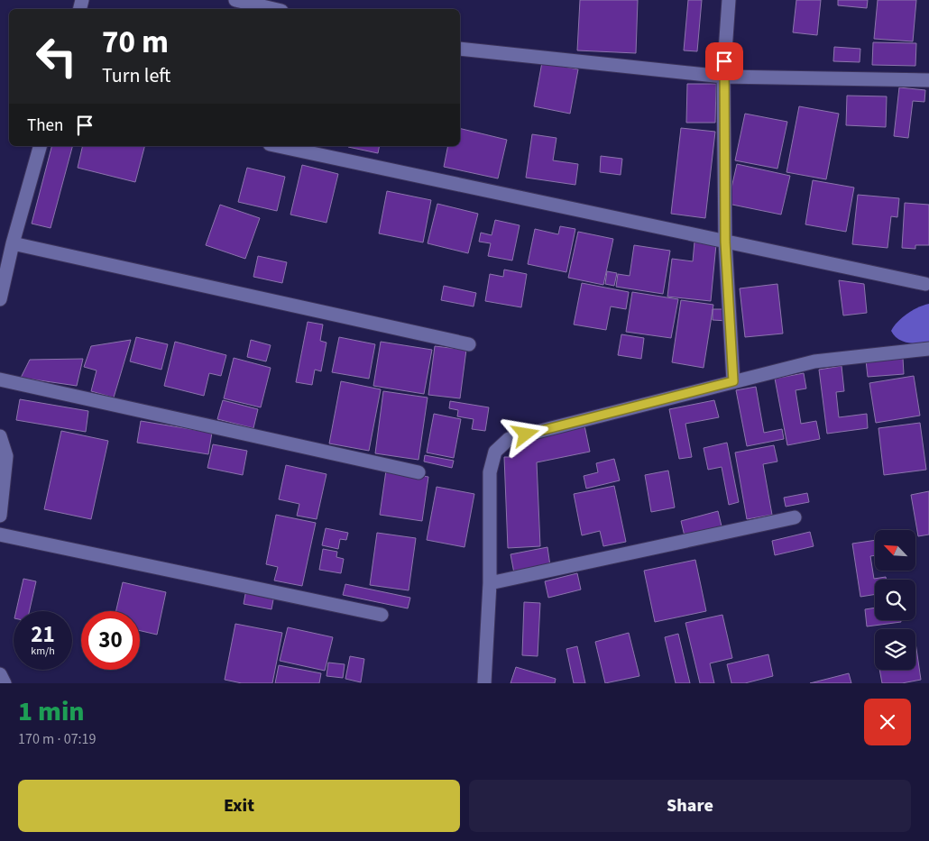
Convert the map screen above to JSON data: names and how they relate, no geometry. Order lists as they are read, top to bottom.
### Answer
{
  "north": "top left",
  "page": {
    "turn": ["70 m", "Turn left"],
    "then": "Then",
    "speed": "21 km/h",
    "limit": "30",
    "heading": ["1 min", "170 m · 07:19"],
    "buttons": ["Exit", "Share"]
  }
}
